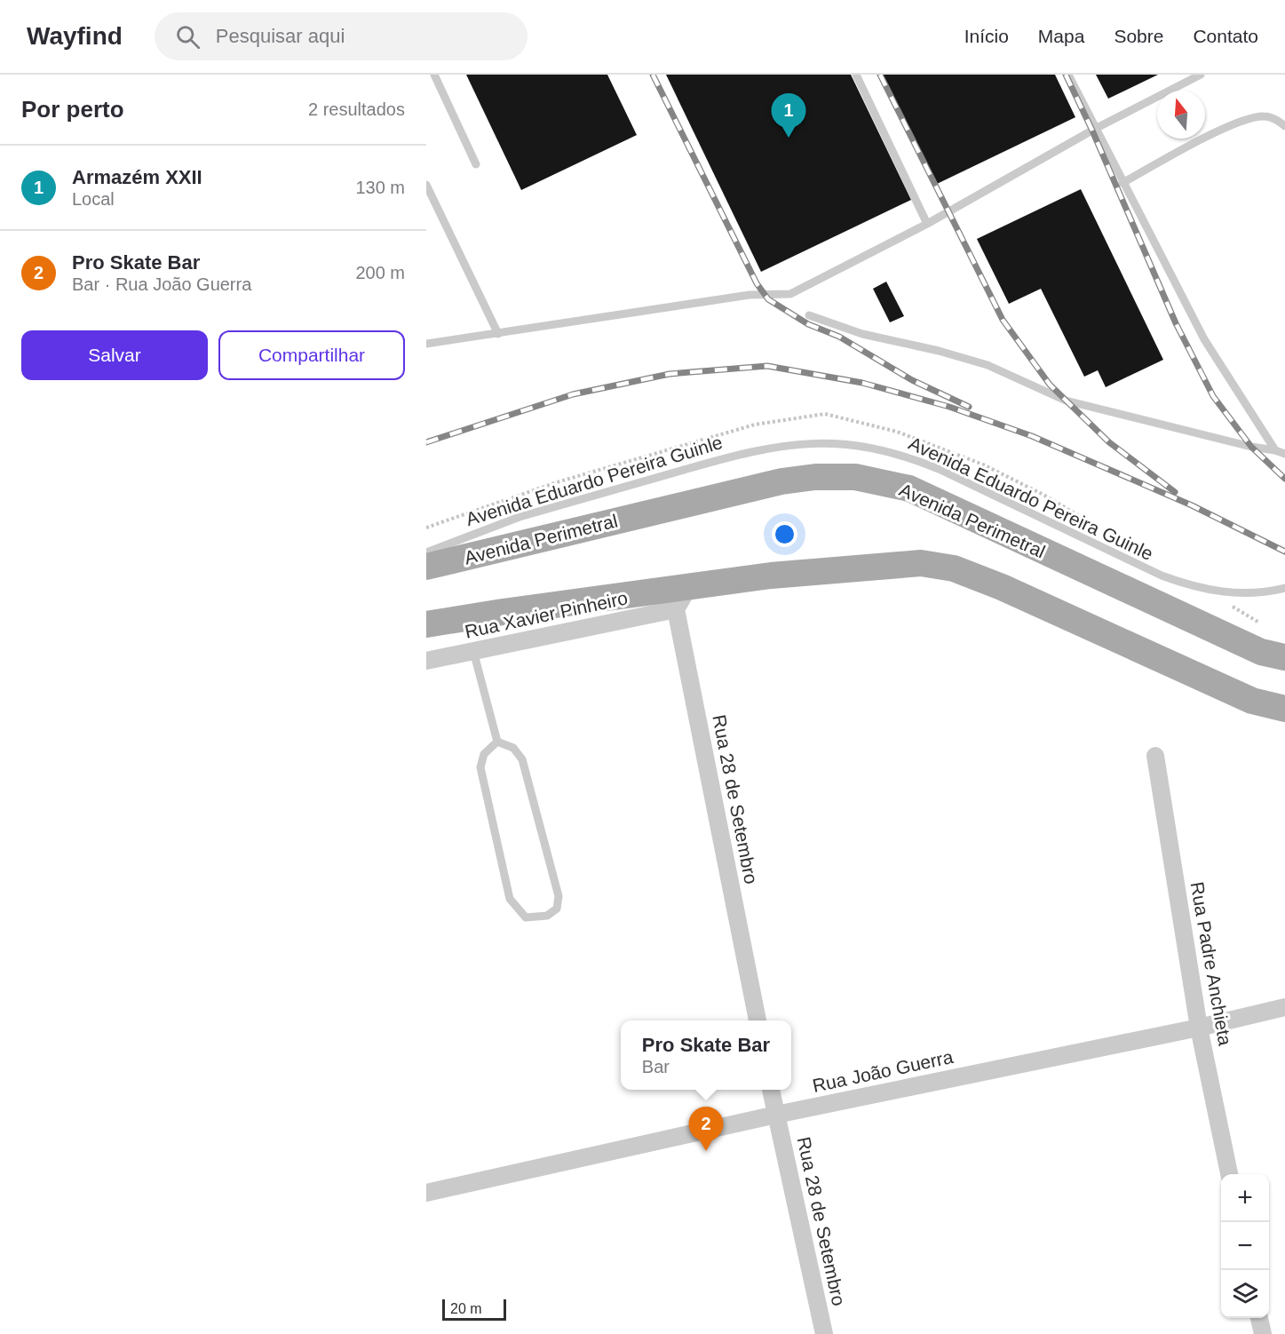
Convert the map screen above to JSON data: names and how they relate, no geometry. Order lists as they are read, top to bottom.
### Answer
{
  "streets": {
    "main road": ["Avenida Perimetral"],
    "street": [
      "Rua Xavier Pinheiro",
      "Rua 28 de Setembro",
      "Rua Padre Anchieta",
      "Rua João Guerra"
    ],
    "lane": ["Avenida Eduardo Pereira Guinle"]
  },
  "crossings": [
    ["Rua Xavier Pinheiro", "Rua 28 de Setembro"],
    ["Rua 28 de Setembro", "Rua João Guerra"],
    ["Rua Padre Anchieta", "Rua João Guerra"]
  ],
  "scale_bar": "20 m",
  "north": "top",
  "page": {
    "header": "Wayfind",
    "search": "Pesquisar aqui",
    "nav": [
      "Início",
      "Mapa",
      "Sobre",
      "Contato"
    ],
    "heading": ["Por perto", "2 resultados"],
    "pins": ["1", "2"],
    "list": [
      {
        "mark": "1",
        "name": "Armazém XXII",
        "note": "Local",
        "value": "130 m"
      },
      {
        "mark": "2",
        "name": "Pro Skate Bar",
        "note": "Bar · Rua João Guerra",
        "value": "200 m"
      }
    ],
    "buttons": ["Salvar", "Compartilhar"],
    "popup": ["Pro Skate Bar", "Bar"],
    "map_buttons": ["+", "−"],
    "scale": "20 m"
  }
}
